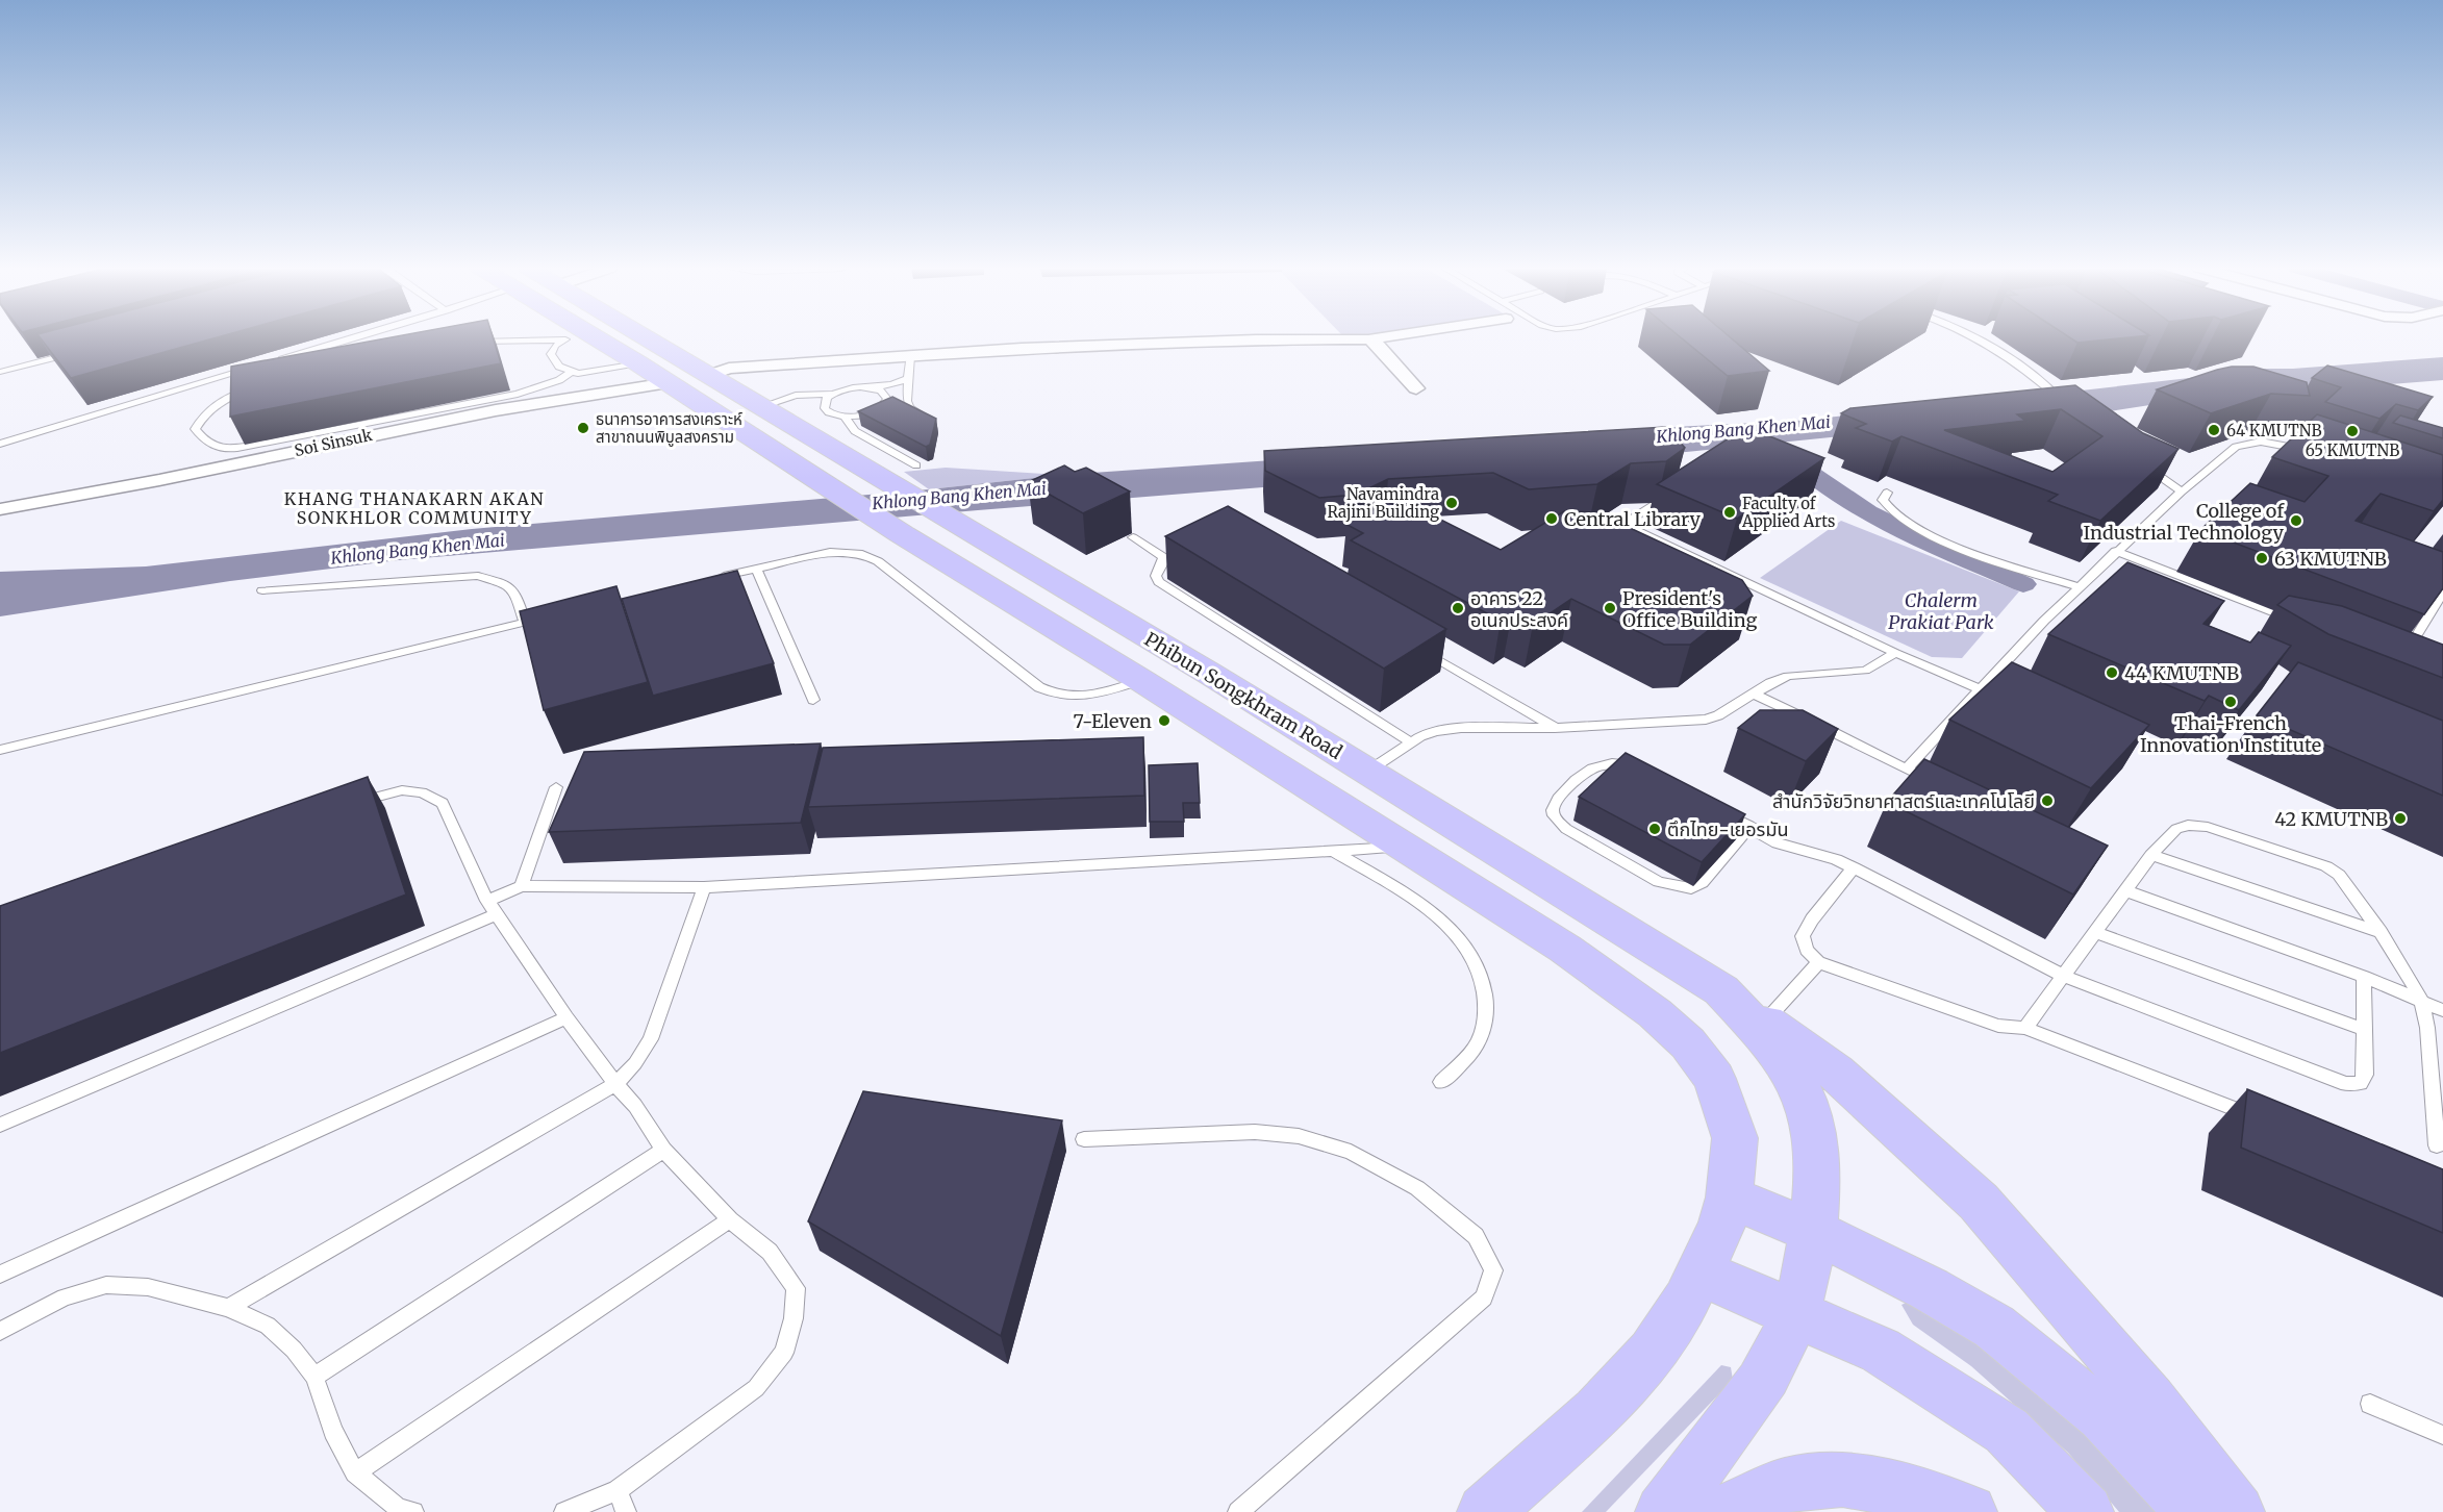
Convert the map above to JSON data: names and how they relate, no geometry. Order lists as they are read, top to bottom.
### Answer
{
  "streets": {
    "main road": ["Phibun Songkhram Road"],
    "street": ["Soi Sinsuk"]
  },
  "crossings": [
    ["Soi Sinsuk", "Phibun Songkhram Road"]
  ],
  "districts": ["KHANG THANAKARN AKAN SONKHLOR COMMUNITY"],
  "water": ["Khlong Bang Khen Mai"],
  "parks": ["Chalerm Prakiat Park"],
  "places": [
    "ธนาคารอาคารสงเคราะห์ สาขาถนนพิบูลสงคราม",
    "64 KMUTNB",
    "65 KMUTNB",
    "Navamindra Rajini Building",
    "Faculty of Applied Arts",
    "Central Library",
    "College of Industrial Technology",
    "63 KMUTNB",
    "อาคาร 22 อเนกประสงค์",
    "President's Office Building",
    "44 KMUTNB",
    "Thai-French Innovation Institute",
    "7-Eleven",
    "สำนักวิจัยวิทยาศาสตร์และเทคโนโลยี",
    "42 KMUTNB",
    "ตึกไทย-เยอรมัน"
  ]
}
